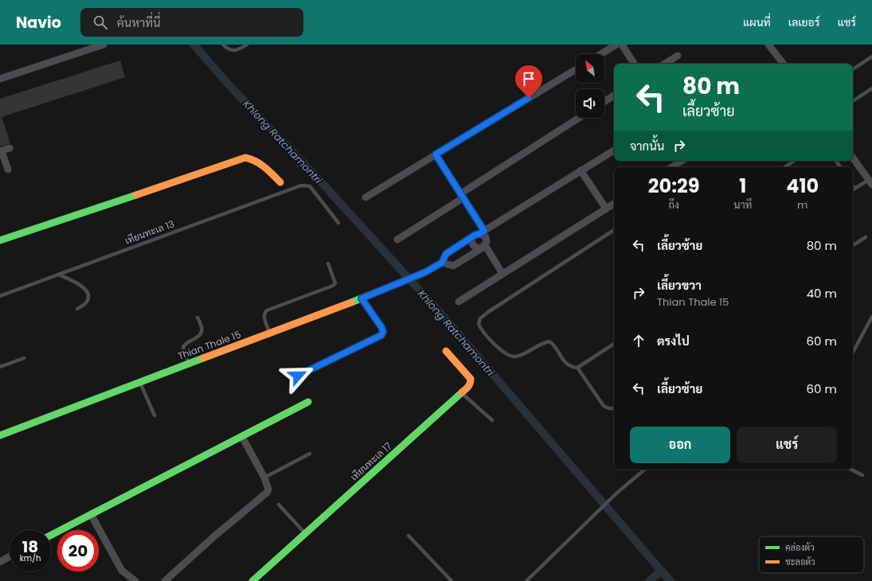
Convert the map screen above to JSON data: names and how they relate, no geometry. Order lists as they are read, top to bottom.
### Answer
{
  "streets": {
    "street": ["Thian Thale 15", "เทียนทะเล 17"],
    "lane": ["เทียนทะเล 13"]
  },
  "water": ["Khlong Ratchamontri"],
  "legend": ["คล่องตัว", "ชะลอตัว"],
  "north": "top left",
  "page": {
    "header": "Navio",
    "search": "ค้นหาที่นี่",
    "nav": ["แผนที่", "เลเยอร์", "แชร์"],
    "turn": ["80 m", "เลี้ยวซ้าย"],
    "then": "จากนั้น",
    "eta": [
      "20:29",
      "ถึง",
      "1",
      "นาที",
      "410",
      "m"
    ],
    "list": [
      {
        "name": "เลี้ยวซ้าย",
        "value": "80 m"
      },
      {
        "name": "เลี้ยวขวา",
        "note": "Thian Thale 15",
        "value": "40 m"
      },
      {
        "name": "ตรงไป",
        "value": "60 m"
      },
      {
        "name": "เลี้ยวซ้าย",
        "value": "60 m"
      }
    ],
    "buttons": ["ออก", "แชร์"],
    "speed": "18 km/h",
    "limit": "20"
  }
}
